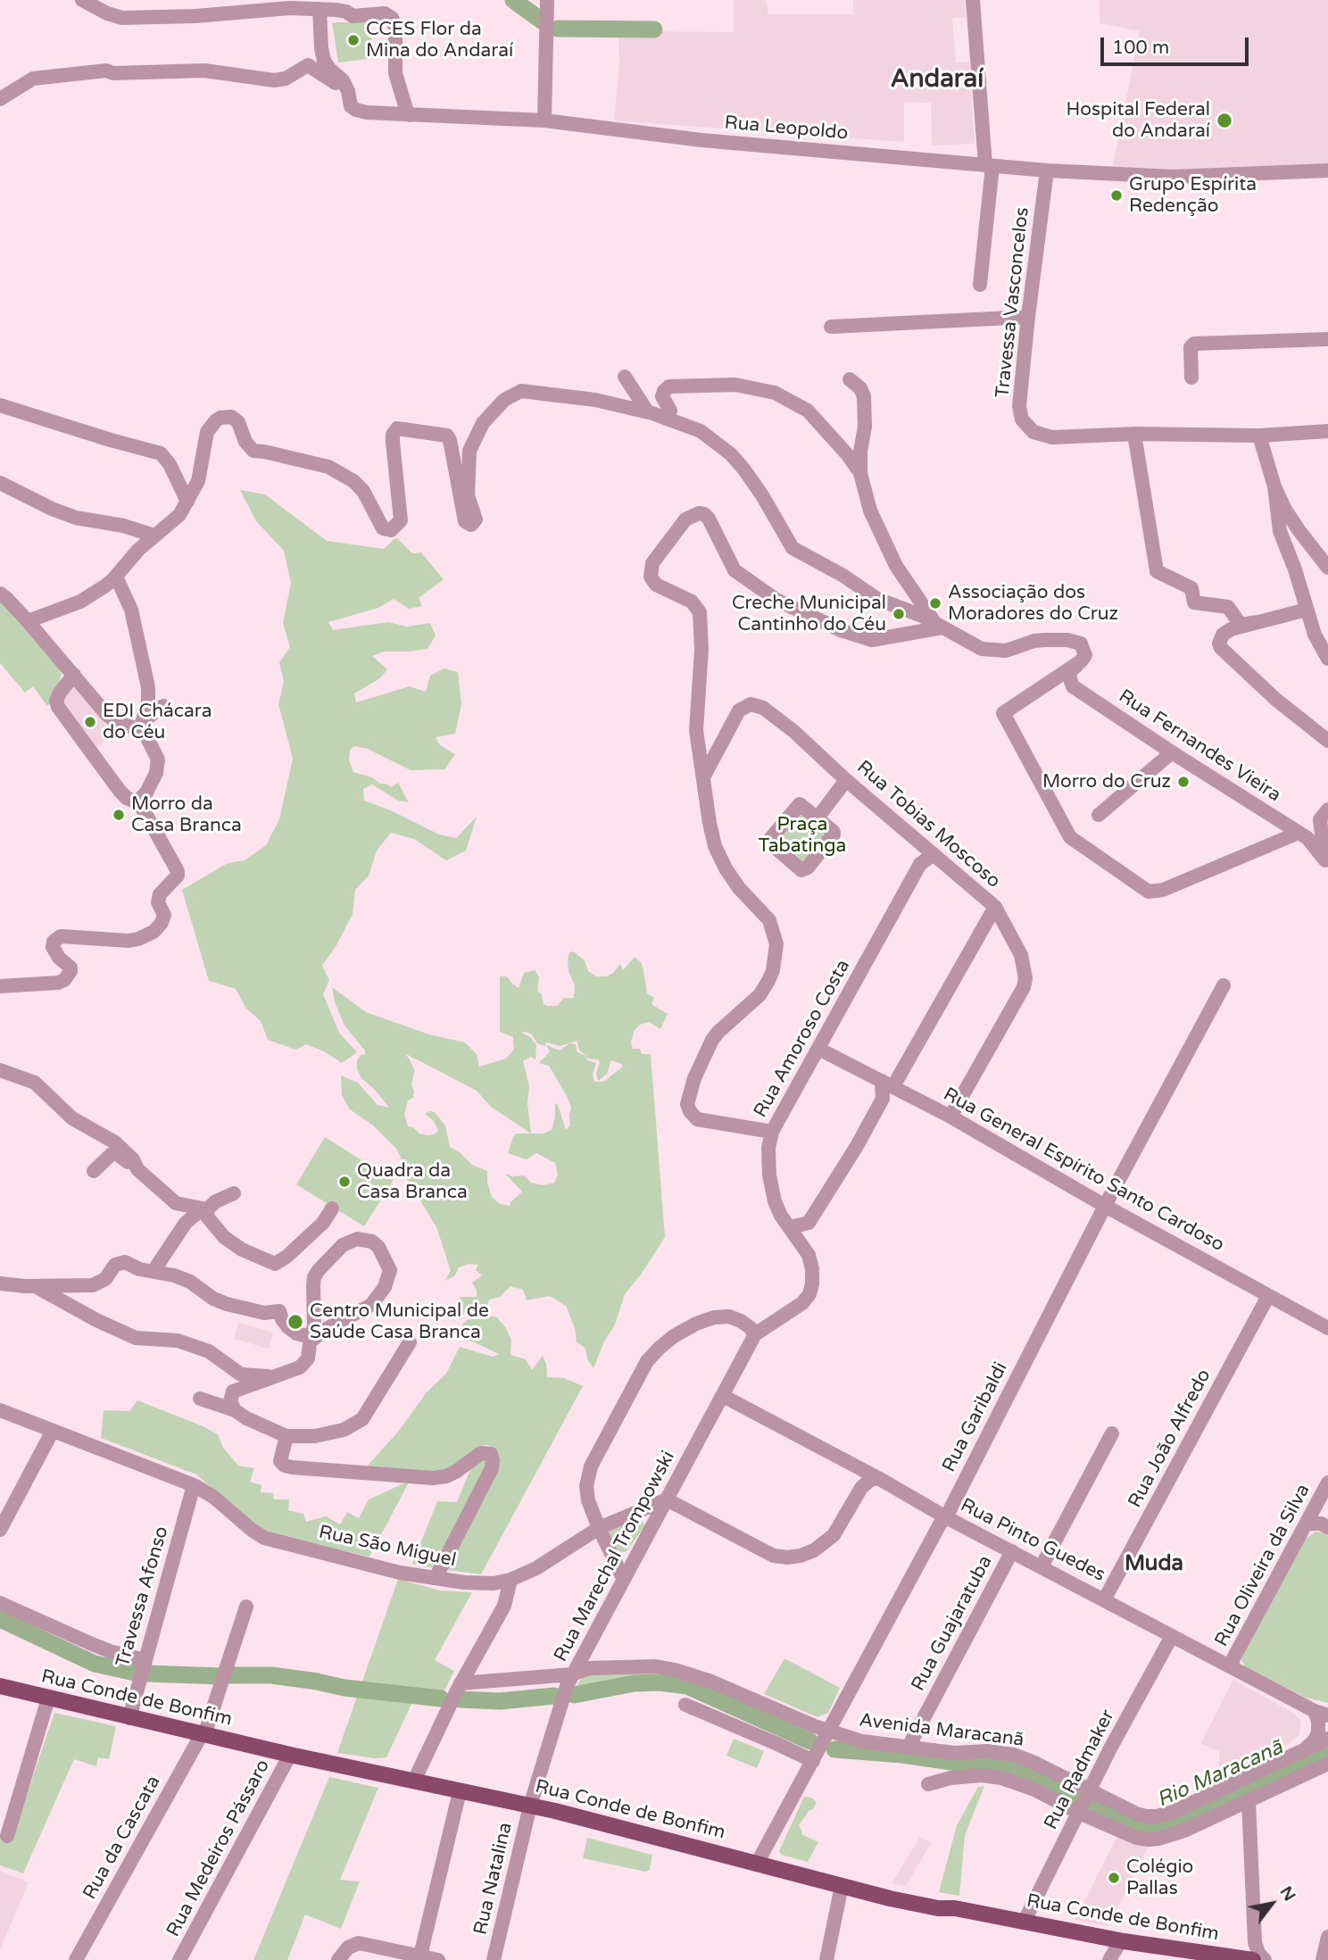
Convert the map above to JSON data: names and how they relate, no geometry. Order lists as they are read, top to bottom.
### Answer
{
  "streets": {
    "main road": ["Rua Conde de Bonfim"],
    "street": [
      "Rua Leopoldo",
      "Travessa Vasconcelos",
      "Rua Fernandes Vieira",
      "Rua Tobias Moscoso",
      "Rua Amoroso Costa",
      "Rua General Espírito Santo Cardoso",
      "Rua Garibaldi",
      "Rua João Alfredo",
      "Rua Pinto Guedes",
      "Rua São Miguel",
      "Rua Marechal Trompowski",
      "Rua Oliveira da Silva",
      "Travessa Afonso",
      "Rua Guajaratuba",
      "Avenida Maracanã",
      "Rua Radmaker",
      "Rua da Cascata",
      "Rua Medeiros Pássaro",
      "Rua Natalina"
    ]
  },
  "crossings": [
    ["Rua Leopoldo", "Travessa Vasconcelos"],
    ["Rua Tobias Moscoso", "Rua Amoroso Costa"],
    ["Rua Tobias Moscoso", "Rua General Espírito Santo Cardoso"],
    ["Rua Amoroso Costa", "Rua General Espírito Santo Cardoso"],
    ["Rua Amoroso Costa", "Rua Marechal Trompowski"],
    ["Rua General Espírito Santo Cardoso", "Rua Garibaldi"],
    ["Rua General Espírito Santo Cardoso", "Rua João Alfredo"],
    ["Rua Garibaldi", "Rua Pinto Guedes"],
    ["Rua Garibaldi", "Rua Conde de Bonfim"],
    ["Rua Garibaldi", "Avenida Maracanã"],
    ["Rua João Alfredo", "Rua Pinto Guedes"],
    ["Rua Pinto Guedes", "Rua Marechal Trompowski"],
    ["Rua Pinto Guedes", "Rua Oliveira da Silva"],
    ["Rua Pinto Guedes", "Rua Guajaratuba"],
    ["Rua Pinto Guedes", "Rua Radmaker"],
    ["Rua São Miguel", "Rua Marechal Trompowski"],
    ["Rua São Miguel", "Travessa Afonso"],
    ["Rua Marechal Trompowski", "Rua Conde de Bonfim"],
    ["Rua Marechal Trompowski", "Avenida Maracanã"],
    ["Rua Marechal Trompowski", "Rua Natalina"],
    ["Travessa Afonso", "Rua Conde de Bonfim"],
    ["Rua Guajaratuba", "Avenida Maracanã"],
    ["Rua Conde de Bonfim", "Rua Radmaker"],
    ["Rua Conde de Bonfim", "Rua da Cascata"],
    ["Rua Conde de Bonfim", "Rua Medeiros Pássaro"],
    ["Rua Conde de Bonfim", "Rua Natalina"],
    ["Avenida Maracanã", "Rua Radmaker"]
  ],
  "districts": ["Andaraí", "Muda"],
  "water": ["Rio Maracanã"],
  "parks": ["Praça Tabatinga"],
  "places": [
    "CCES Flor da Mina do Andaraí",
    "Hospital Federal do Andaraí",
    "Grupo Espírita Redenção",
    "Associação dos Moradores do Cruz",
    "Creche Municipal Cantinho do Céu",
    "EDI Chácara do Céu",
    "Morro do Cruz",
    "Morro da Casa Branca",
    "Quadra da Casa Branca",
    "Centro Municipal de Saúde Casa Branca",
    "Colégio Pallas"
  ],
  "scale_bar": "100 m",
  "north": "top right"
}
